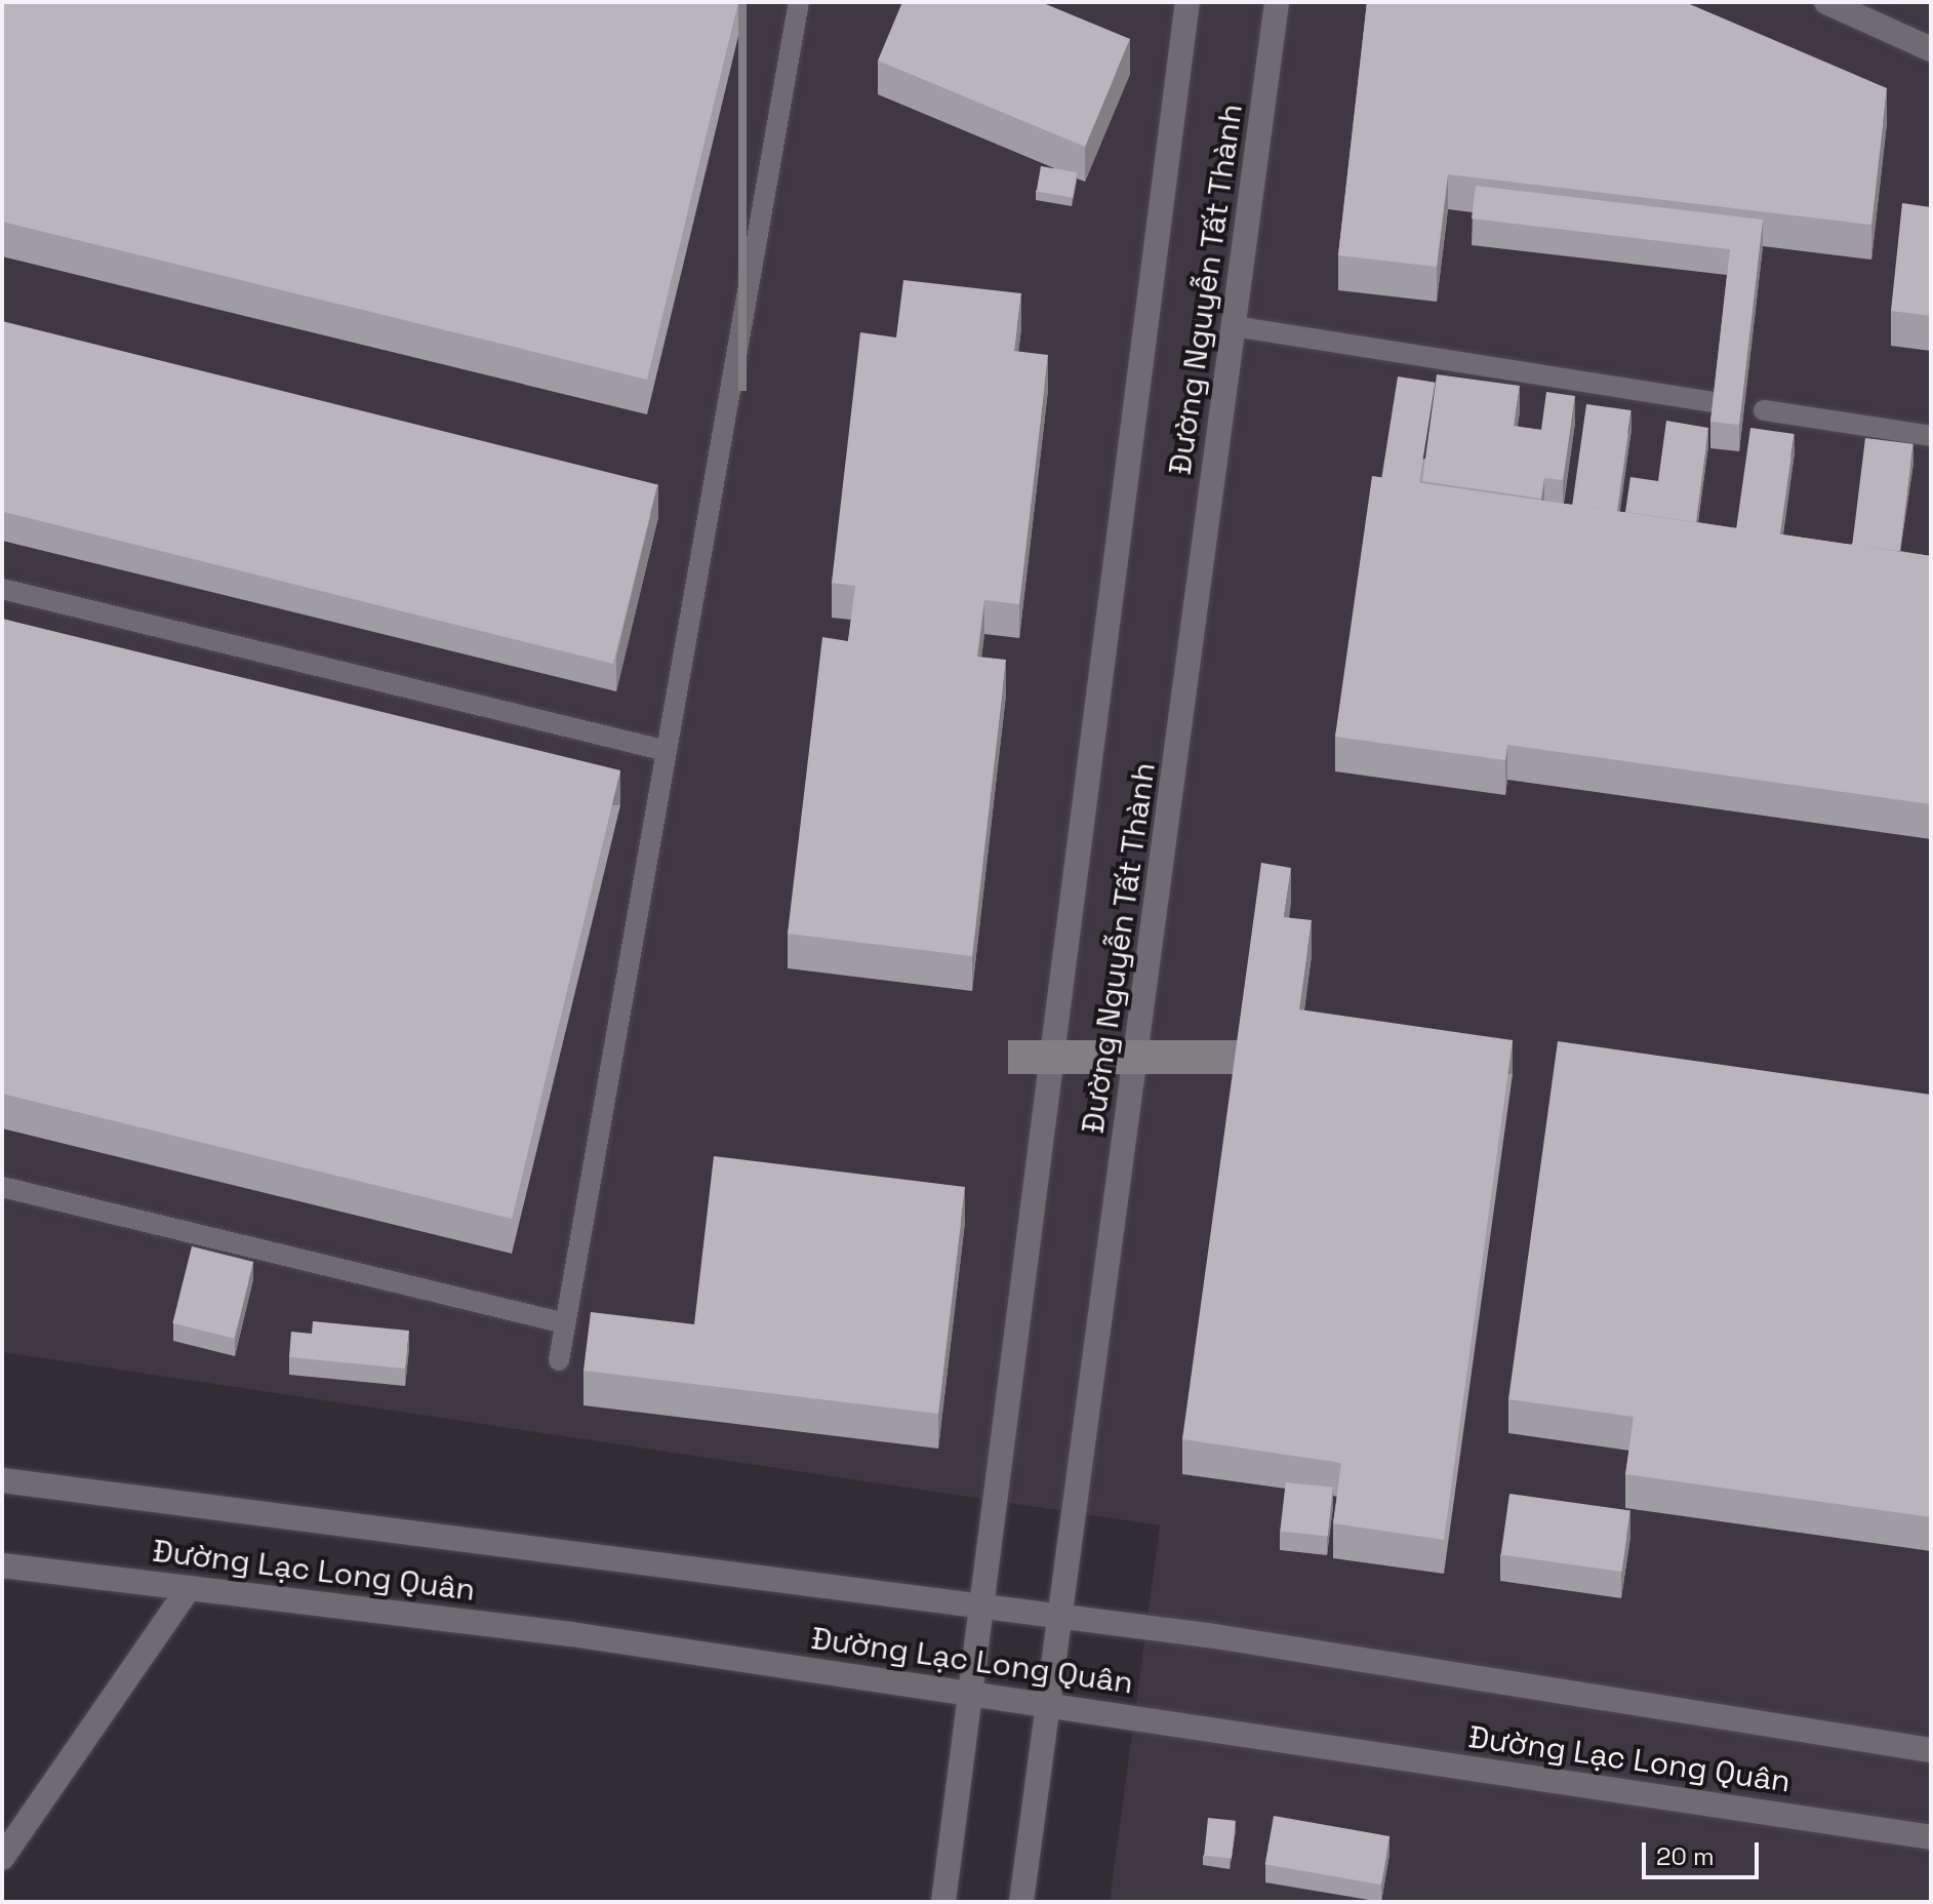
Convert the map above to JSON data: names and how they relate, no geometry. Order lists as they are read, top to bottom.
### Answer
{
  "streets": {
    "main road": ["Đường Nguyễn Tất Thành", "Đường Lạc Long Quân"]
  },
  "crossings": [
    ["Đường Nguyễn Tất Thành", "Đường Lạc Long Quân"]
  ],
  "scale_bar": "20 m"
}
